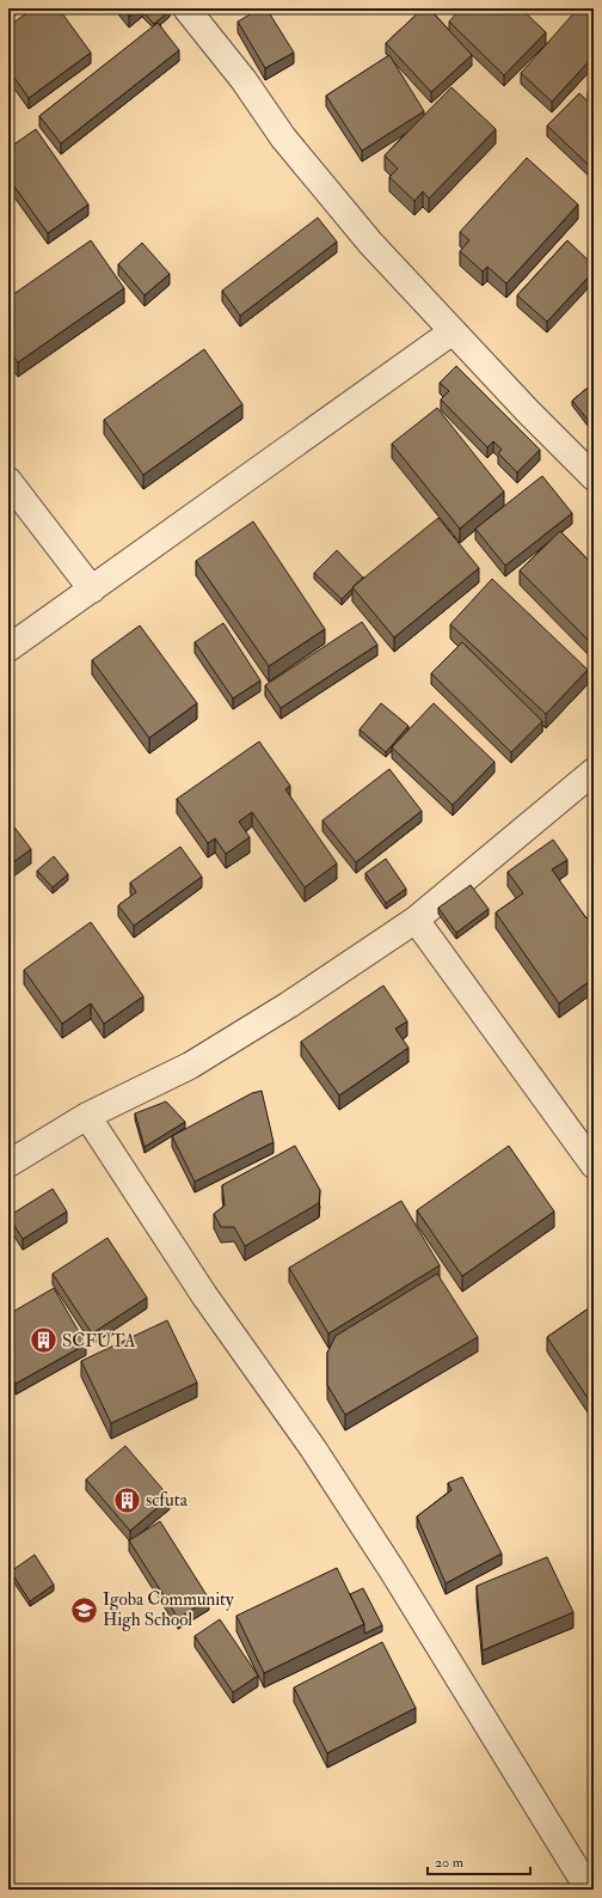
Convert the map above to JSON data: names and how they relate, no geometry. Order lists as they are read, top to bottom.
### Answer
{
  "places": {
    "building": ["SCFUTA", "scfuta"],
    "school or university": ["Igoba Community High School"]
  },
  "scale_bar": "20 m"
}
